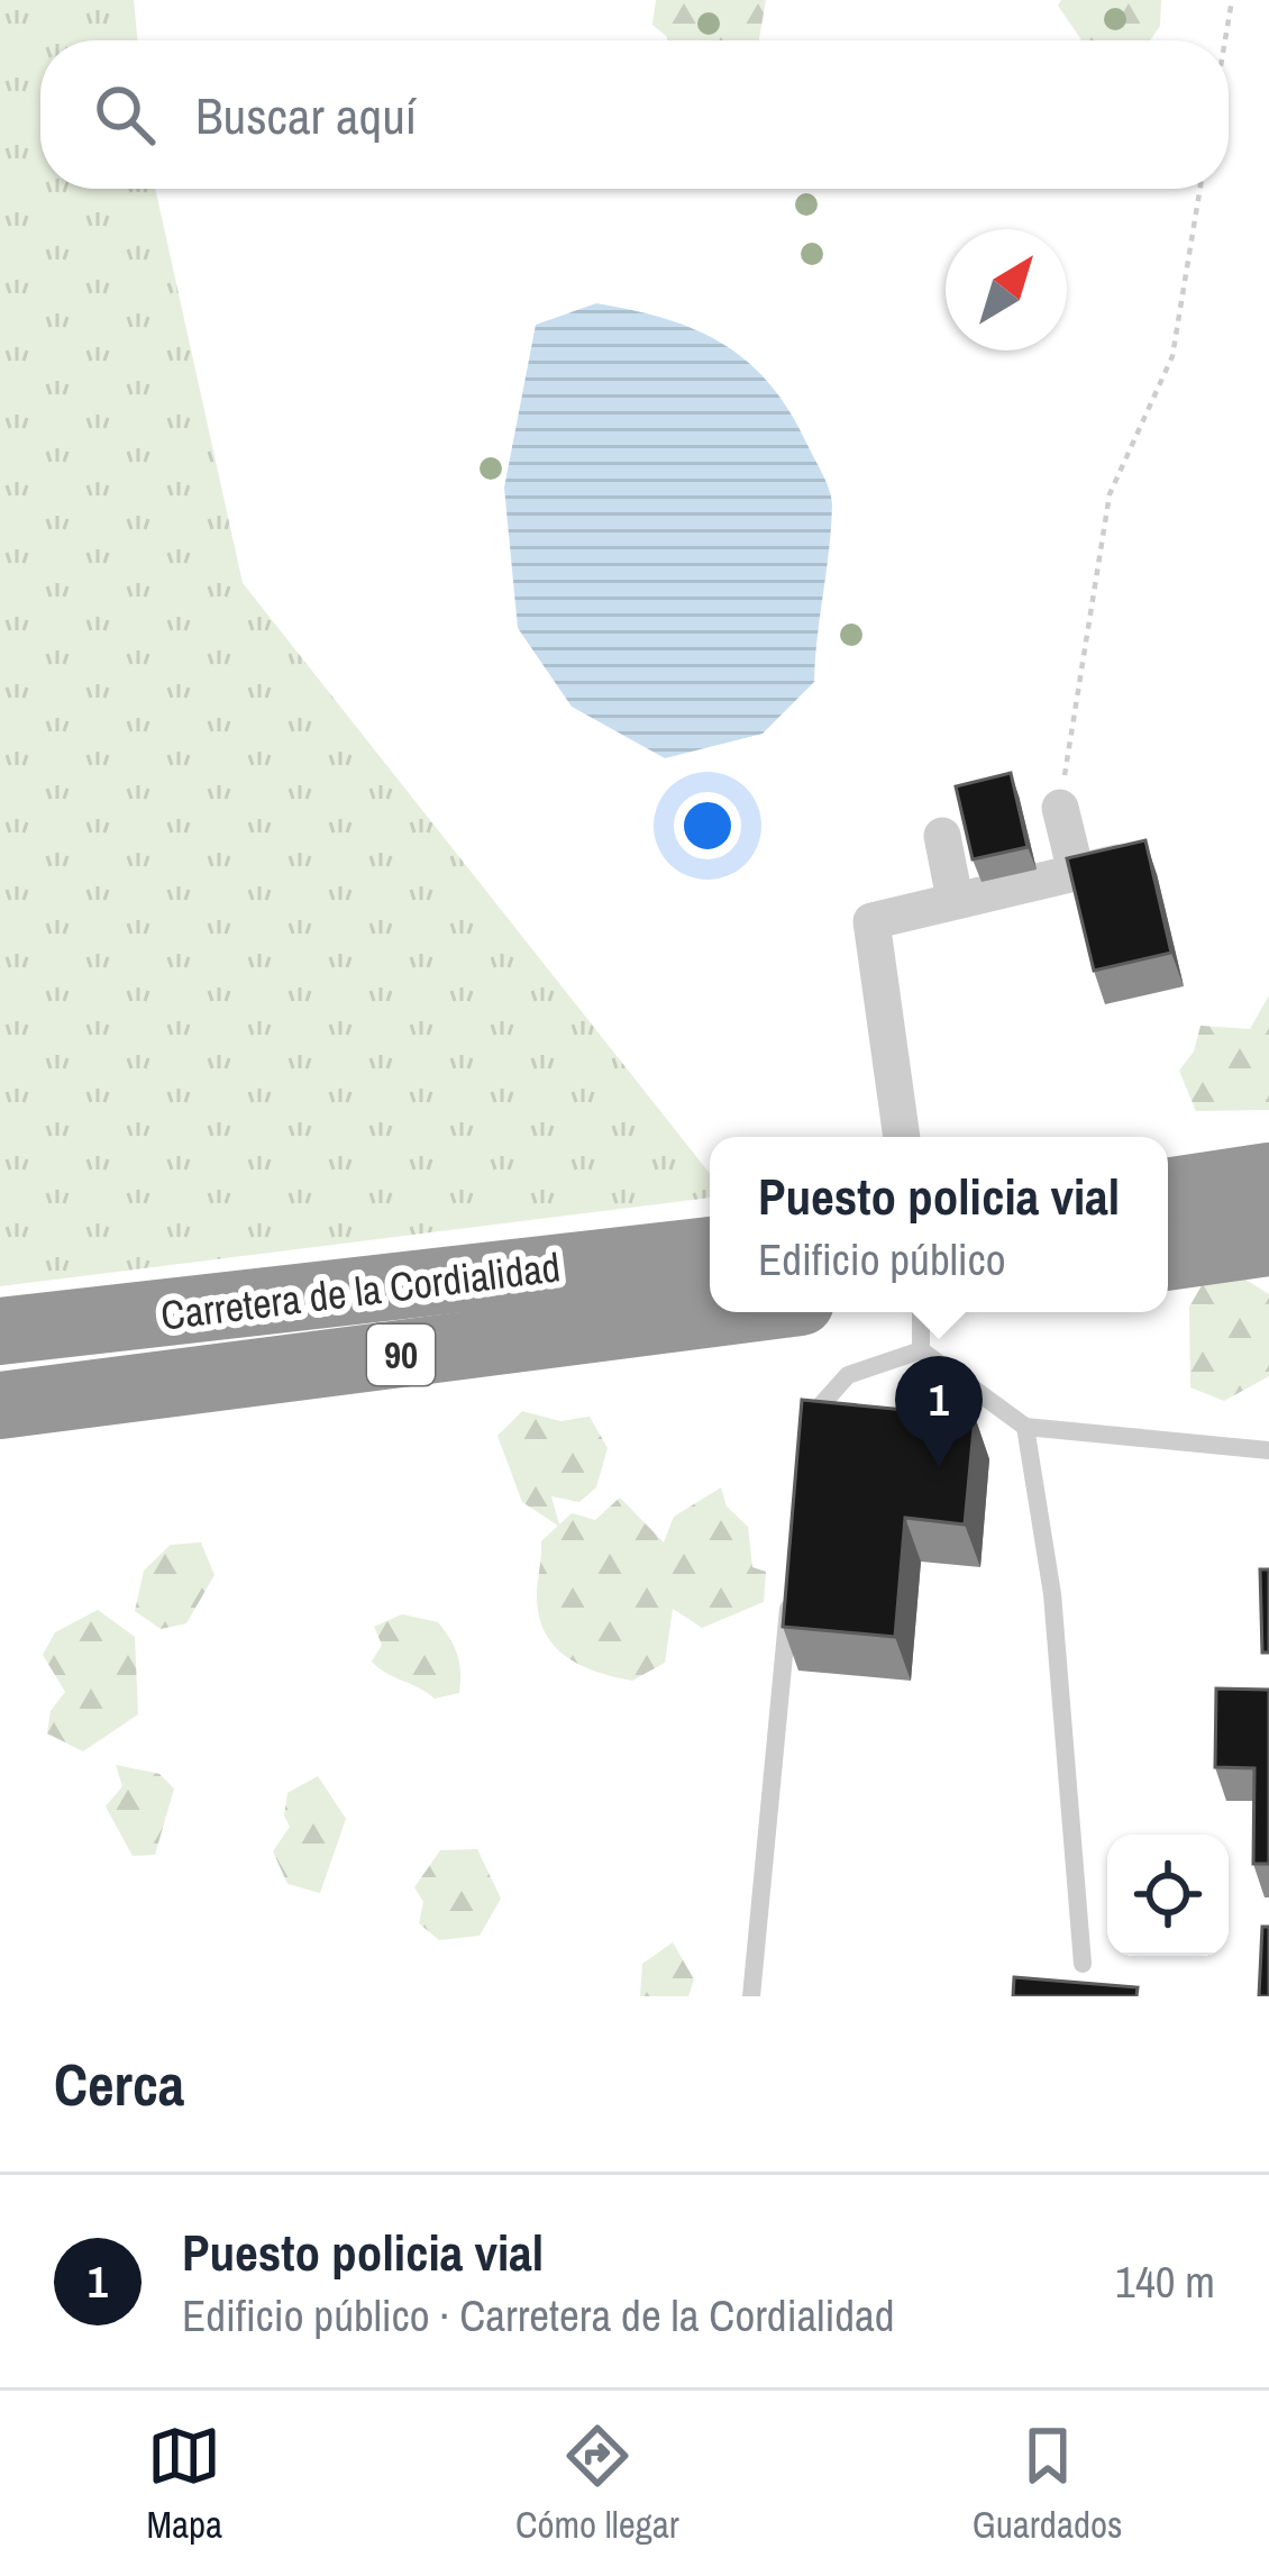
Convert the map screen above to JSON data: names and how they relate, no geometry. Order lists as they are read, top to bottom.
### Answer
{
  "streets": {
    "highway": ["Carretera de la Cordialidad", "90"]
  },
  "north": "top right",
  "page": {
    "search": "Buscar aquí",
    "popup": ["Puesto policia vial", "Edificio público"],
    "pins": "1",
    "heading": "Cerca",
    "list": [
      {
        "mark": "1",
        "name": "Puesto policia vial",
        "note": "Edificio público · Carretera de la Cordialidad",
        "value": "140 m"
      }
    ],
    "nav": ["Mapa", "Cómo llegar", "Guardados"]
  }
}
